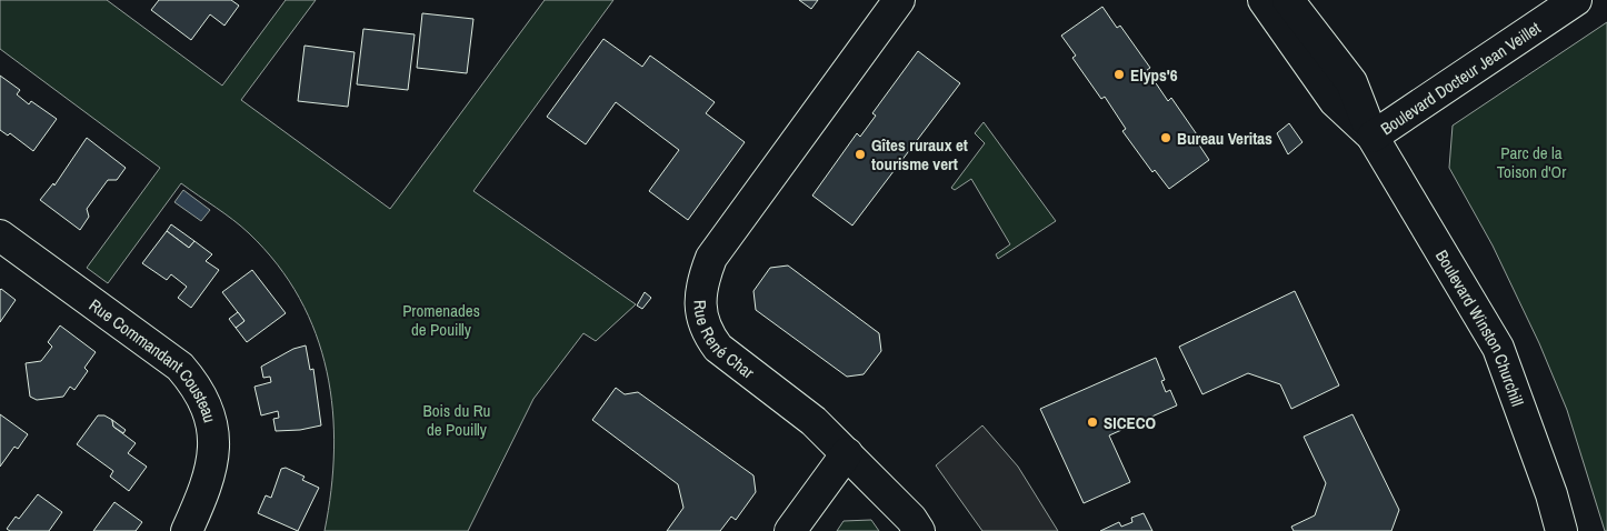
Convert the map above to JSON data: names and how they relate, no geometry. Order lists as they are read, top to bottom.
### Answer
{
  "streets": {
    "street": [
      "Boulevard Docteur Jean Veillet",
      "Boulevard Winston Churchill",
      "Rue René Char",
      "Rue Commandant Cousteau"
    ]
  },
  "crossings": [
    ["Boulevard Docteur Jean Veillet", "Boulevard Winston Churchill"]
  ],
  "parks": ["Parc de la Toison d'Or", "Promenades de Pouilly", "Bois du Ru de Pouilly"],
  "places": [
    "Elyps'6",
    "Bureau Veritas",
    "Gîtes ruraux et tourisme vert",
    "SICECO"
  ]
}
